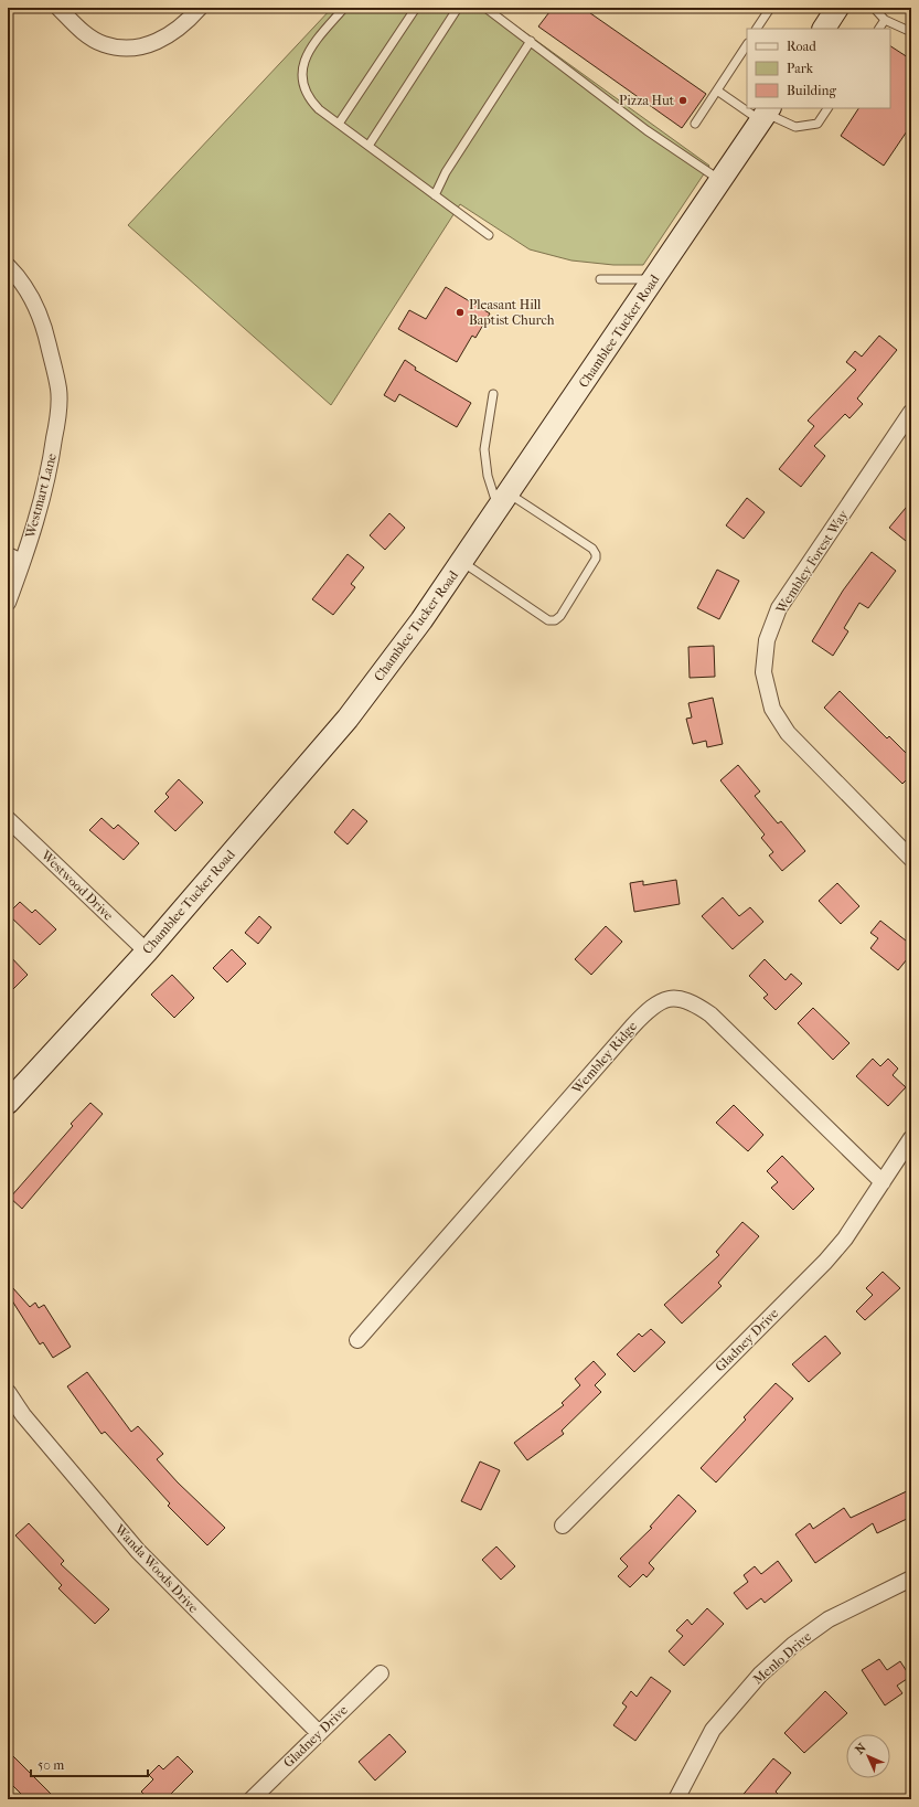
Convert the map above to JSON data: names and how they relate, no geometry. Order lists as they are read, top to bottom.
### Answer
{
  "streets": {
    "main road": ["Chamblee Tucker Road"],
    "street": [
      "Westmart Lane",
      "Wembley Forest Way",
      "Westwood Drive",
      "Wembley Ridge",
      "Gladney Drive",
      "Wanda Woods Drive",
      "Menlo Drive"
    ]
  },
  "crossings": [
    ["Chamblee Tucker Road", "Westwood Drive"],
    ["Wembley Ridge", "Gladney Drive"],
    ["Gladney Drive", "Wanda Woods Drive"]
  ],
  "places": ["Pizza Hut", "Pleasant Hill Baptist Church"],
  "legend": ["Road", "Park", "Building"],
  "scale_bar": "50 m",
  "north": "top left"
}
